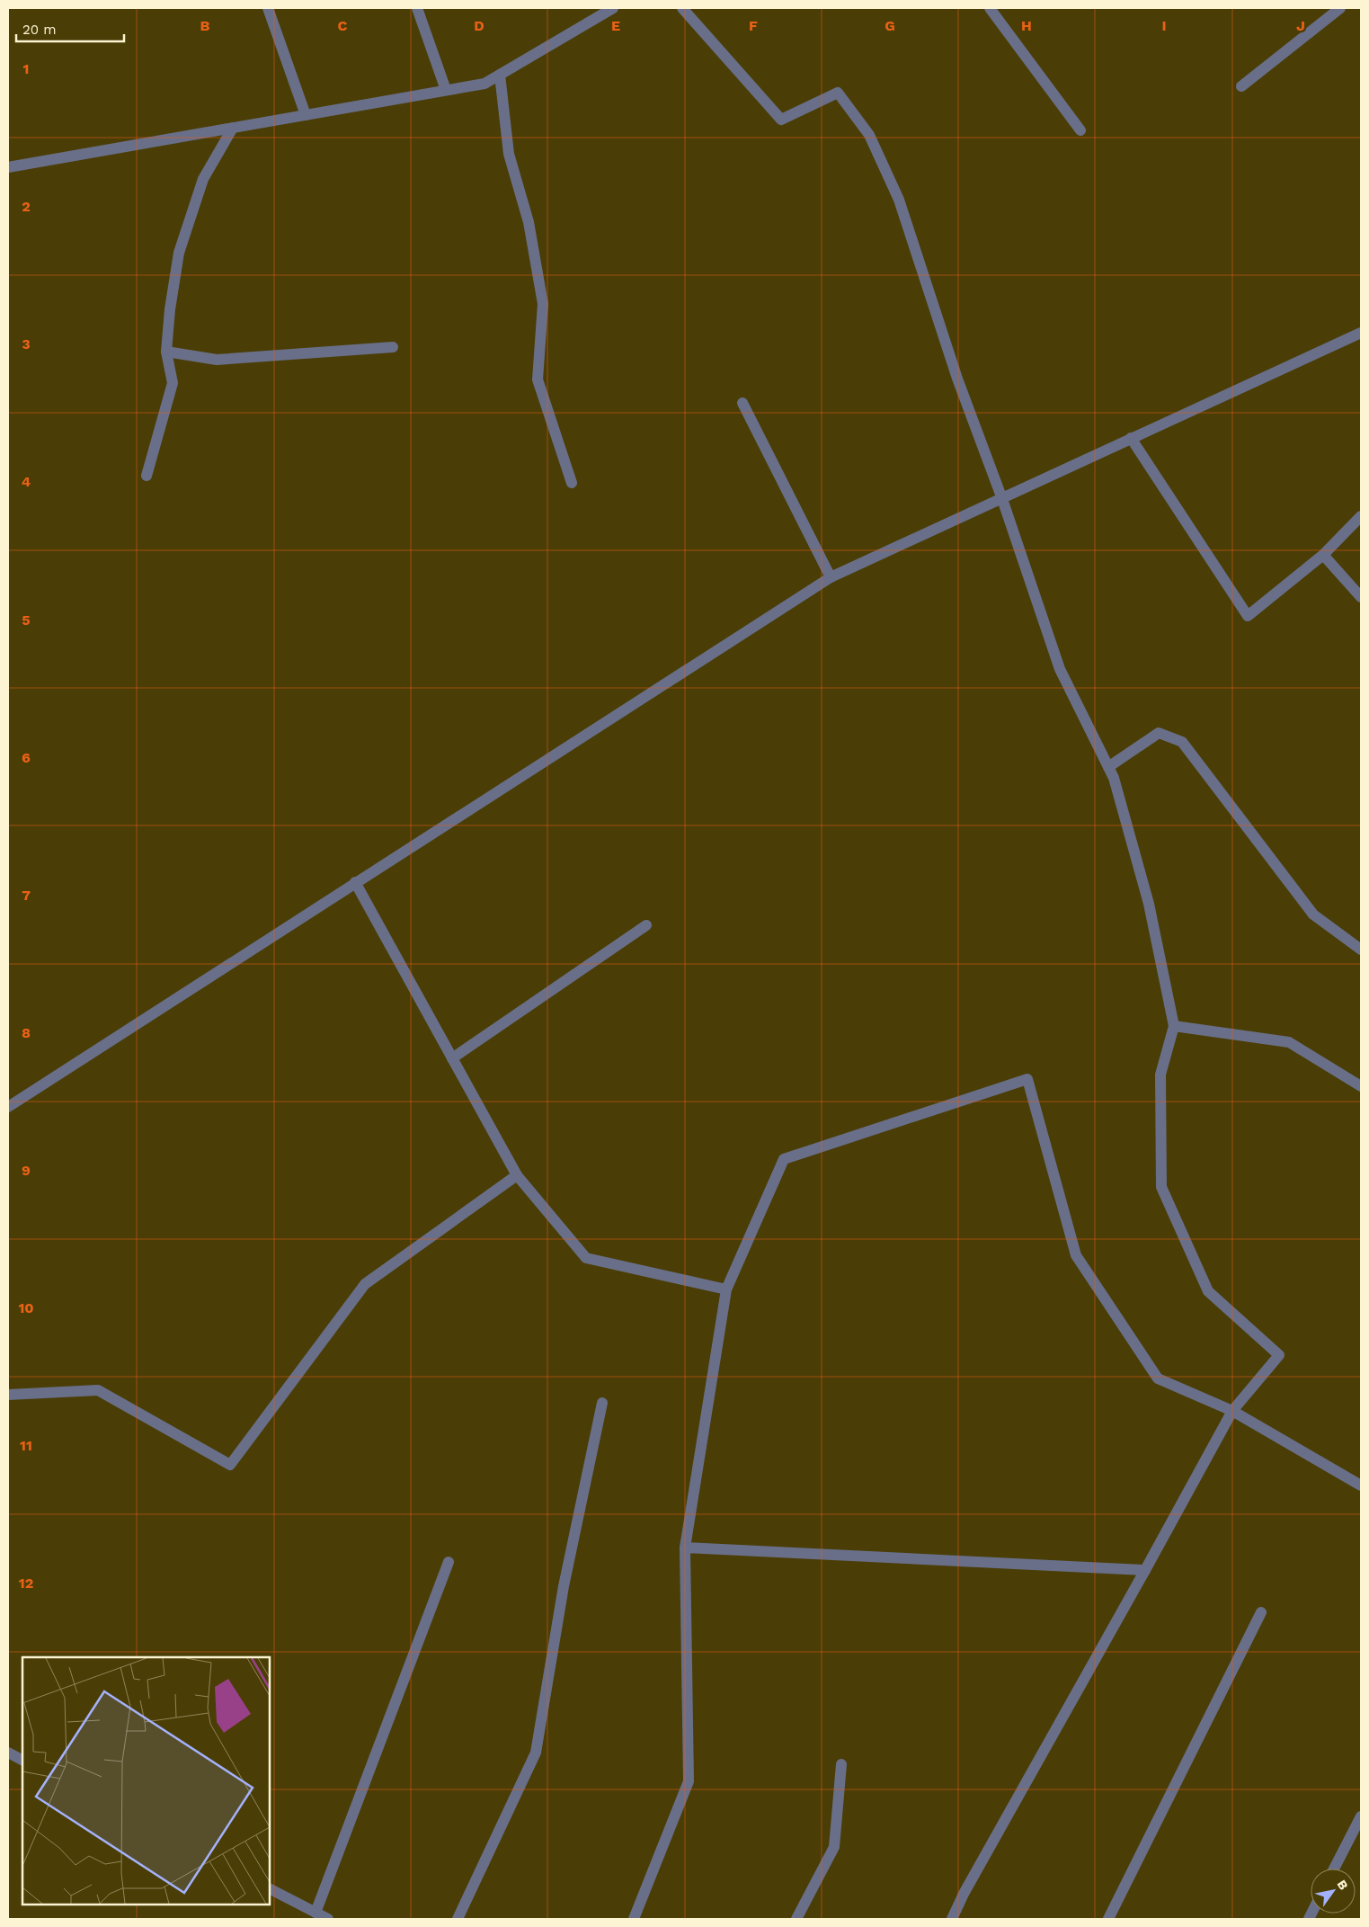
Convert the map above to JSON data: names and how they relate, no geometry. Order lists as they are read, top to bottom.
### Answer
{
  "scale_bar": "20 m",
  "north": "top right",
  "grid": {
    "columns": [
      "B",
      "C",
      "D",
      "E",
      "F",
      "G",
      "H",
      "I",
      "J"
    ],
    "rows": [
      "1",
      "2",
      "3",
      "4",
      "5",
      "6",
      "7",
      "8",
      "9",
      "10",
      "11",
      "12"
    ]
  }
}
